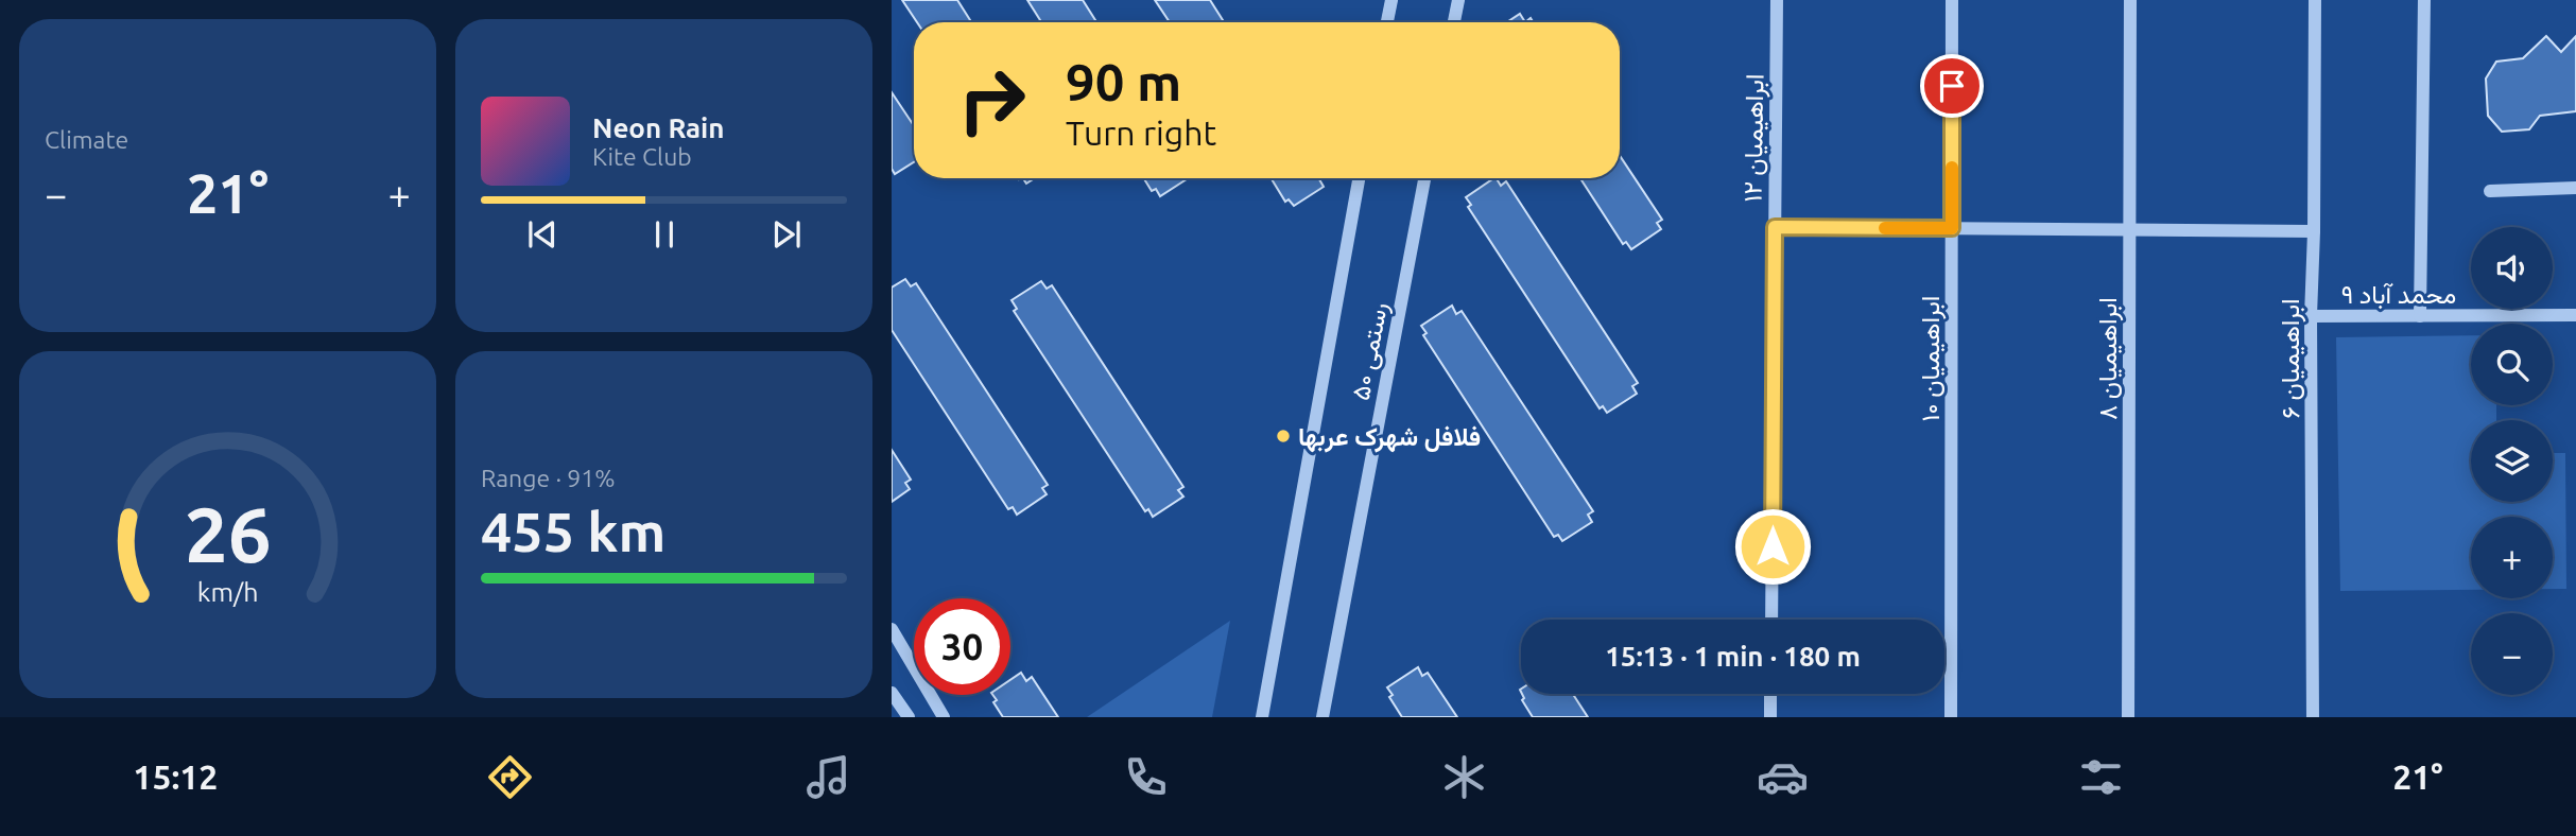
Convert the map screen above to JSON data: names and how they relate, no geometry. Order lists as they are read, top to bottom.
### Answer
{
  "streets": {
    "street": [
      "ابراهیمیان ۱۲",
      "محمد آباد ۹",
      "رستمی ۵۰",
      "ابراهیمیان ۱۰",
      "ابراهیمیان ۸",
      "ابراهیمیان ۶"
    ]
  },
  "crossings": [
    ["محمد آباد ۹", "ابراهیمیان ۶"]
  ],
  "places": ["فلافل شهرک عربها"],
  "page": {
    "tile": [
      "Climate",
      ["Range · 91%", "455 km"]
    ],
    "turn": ["90 m", "Turn right"],
    "song": ["Neon Rain", "Kite Club"],
    "heat": ["−", "21°", "+"],
    "map_buttons": ["+", "−"],
    "limit": "30",
    "trip": "15:13 · 1 min · 180 m",
    "tabs": ["15:12", "21°"],
    "gauge": ["26", "km/h"]
  }
}
